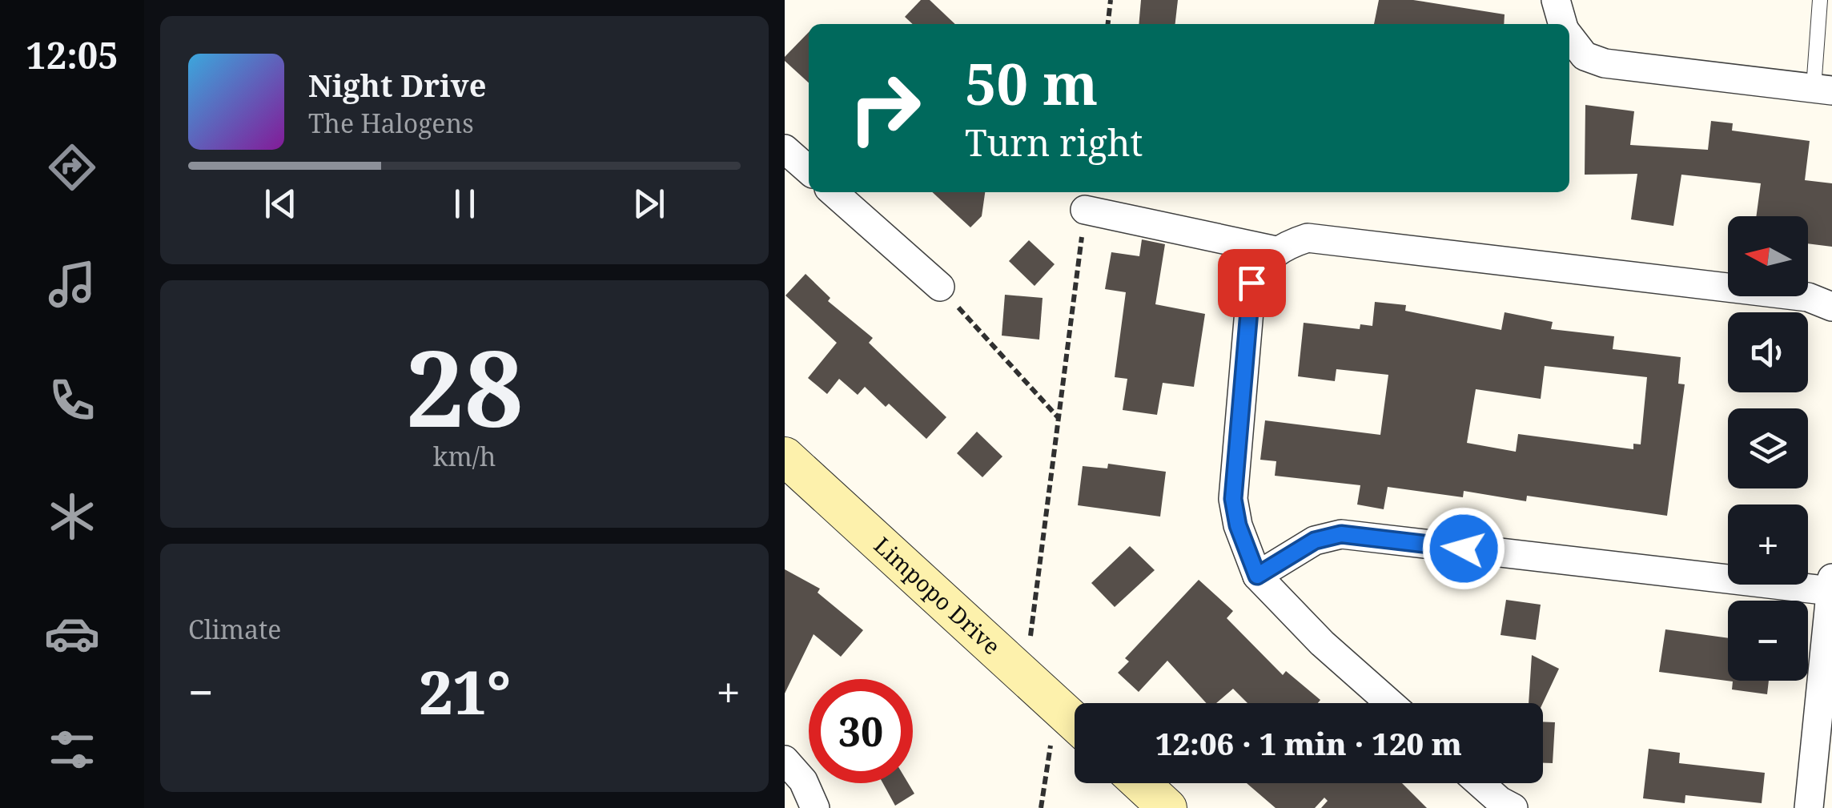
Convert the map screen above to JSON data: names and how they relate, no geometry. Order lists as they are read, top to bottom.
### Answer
{
  "streets": {
    "street": ["Limpopo Drive"]
  },
  "north": "left",
  "page": {
    "tabs": "12:05",
    "turn": ["50 m", "Turn right"],
    "song": ["Night Drive", "The Halogens"],
    "map_buttons": ["+", "−"],
    "tile": [
      ["28", "km/h"],
      "Climate"
    ],
    "heat": ["−", "21°", "+"],
    "limit": "30",
    "trip": "12:06 · 1 min · 120 m"
  }
}
